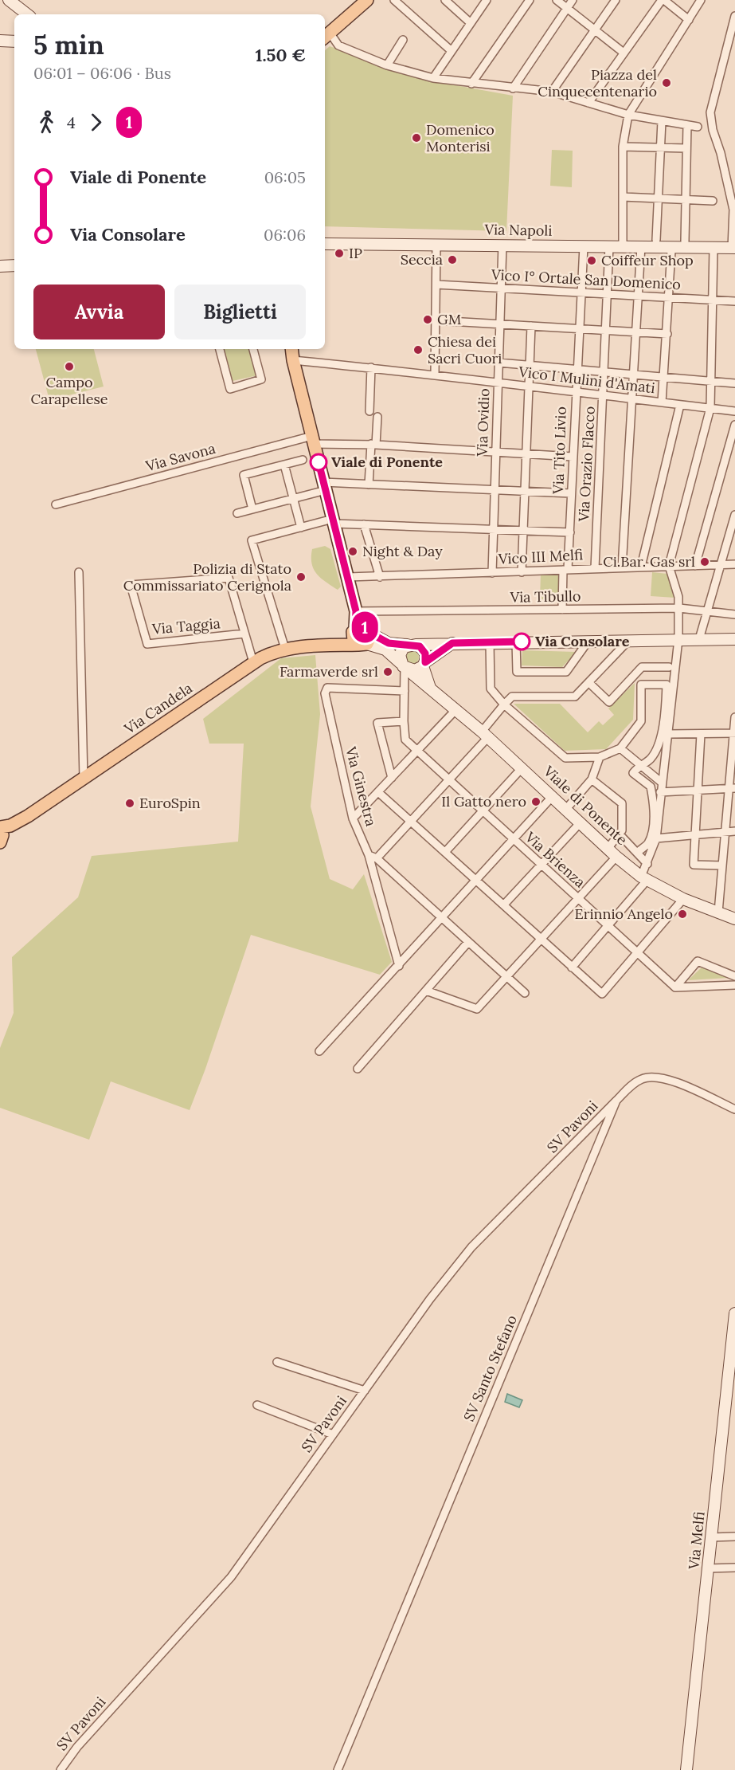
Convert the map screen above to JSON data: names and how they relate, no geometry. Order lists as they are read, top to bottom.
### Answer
{
  "streets": {
    "main road": [
      "Via Napoli",
      "Via Candela",
      "Viale di Ponente",
      "Via Melfi"
    ],
    "street": [
      "Vico I° Ortale San Domenico",
      "Vico I Mulini d'Amati",
      "Via Ovidio",
      "Via Tito Livio",
      "Via Savona",
      "Via Orazio Flacco",
      "Vico III Melfi",
      "Via Tibullo",
      "Via Taggia",
      "Via Ginestra",
      "Via Brienza",
      "SV Pavoni",
      "SV Santo Stefano"
    ]
  },
  "crossings": [
    ["Via Napoli", "Via Ovidio"],
    ["Via Napoli", "Via Tito Livio"],
    ["Via Napoli", "Via Orazio Flacco"],
    ["Vico I° Ortale San Domenico", "Via Ovidio"],
    ["Vico I° Ortale San Domenico", "Via Tito Livio"],
    ["Vico I° Ortale San Domenico", "Via Orazio Flacco"],
    ["Vico I Mulini d'Amati", "Via Ovidio"],
    ["Vico I Mulini d'Amati", "Via Tito Livio"],
    ["Vico I Mulini d'Amati", "Via Orazio Flacco"],
    ["Via Ovidio", "Via Savona"],
    ["Via Ovidio", "Vico III Melfi"],
    ["Via Tito Livio", "Via Savona"],
    ["Via Tito Livio", "Vico III Melfi"],
    ["Via Tito Livio", "Via Tibullo"],
    ["Via Orazio Flacco", "Vico III Melfi"],
    ["Via Taggia", "Via Candela"],
    ["Via Candela", "Viale di Ponente"],
    ["Via Ginestra", "Via Brienza"],
    ["Viale di Ponente", "Via Brienza"],
    ["SV Pavoni", "SV Santo Stefano"]
  ],
  "places": [
    "Piazza del Cinquecentenario",
    "Domenico Monterisi",
    "IP",
    "Seccia",
    "Coiffeur Shop",
    "GM",
    "Chiesa dei Sacri Cuori",
    "Campo Carapellese",
    "Viale di Ponente",
    "Night & Day",
    "Ci.Bar. Gas srl",
    "Polizia di Stato Commissariato Cerignola",
    "Via Consolare",
    "Farmaverde srl",
    "Il Gatto nero",
    "EuroSpin",
    "Erinnio Angelo"
  ],
  "lines": ["bus line 1"],
  "page": {
    "on_map": "1",
    "heading": ["5 min", "06:01 – 06:06 · Bus", "1.50 €"],
    "legs": ["4", "1"],
    "list": [
      {
        "name": "Viale di Ponente",
        "value": "06:05"
      },
      {
        "name": "Via Consolare",
        "value": "06:06"
      }
    ],
    "buttons": ["Avvia", "Biglietti"]
  }
}
